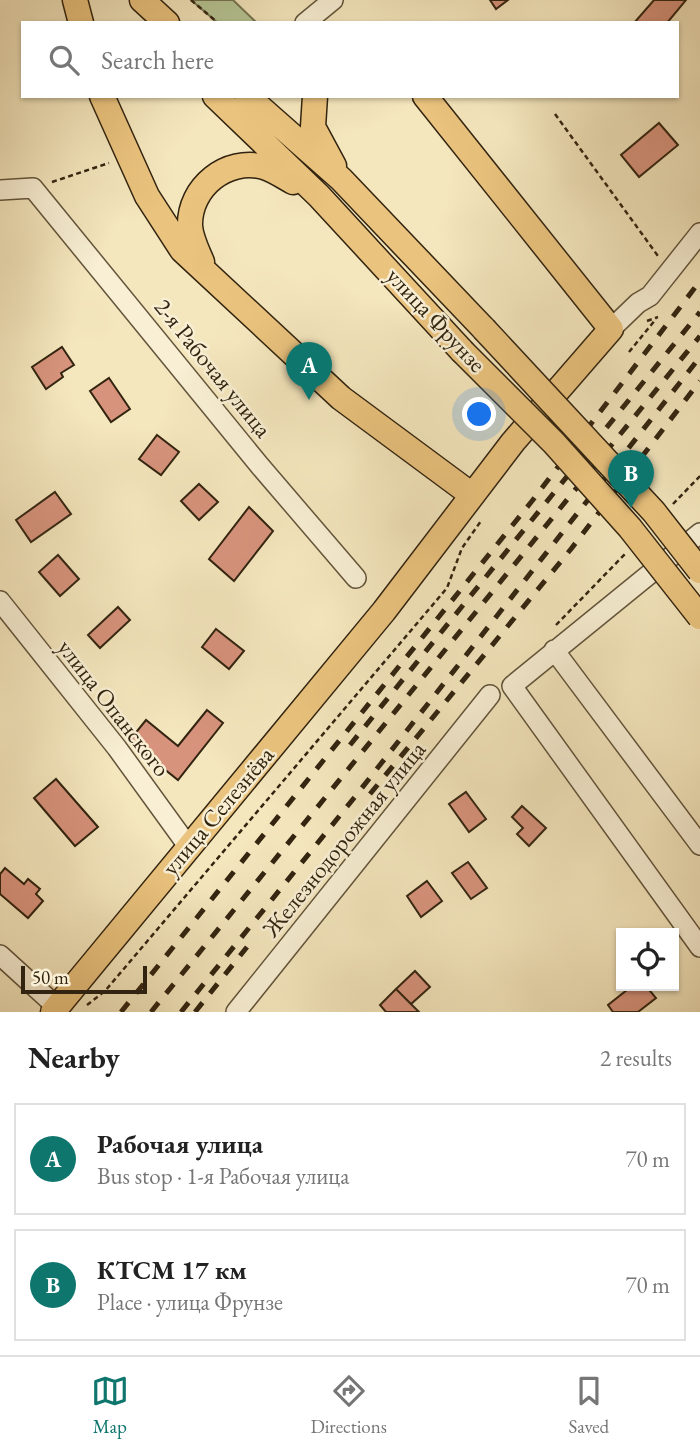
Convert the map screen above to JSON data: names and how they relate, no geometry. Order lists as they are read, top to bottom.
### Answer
{
  "streets": {
    "main road": ["улица Фрунзе", "улица Селезнёва"],
    "street": ["2-я Рабочая улица", "улица Опанского", "Железнодорожная улица"]
  },
  "crossings": [
    ["улица Опанского", "улица Селезнёва"]
  ],
  "scale_bar": "50 m",
  "page": {
    "search": "Search here",
    "pins": ["A", "B"],
    "scale": "50 m",
    "heading": ["Nearby", "2 results"],
    "list": [
      {
        "mark": "A",
        "name": "Рабочая улица",
        "note": "Bus stop · 1-я Рабочая улица",
        "value": "70 m"
      },
      {
        "mark": "B",
        "name": "КТСМ 17 км",
        "note": "Place · улица Фрунзе",
        "value": "70 m"
      }
    ],
    "nav": ["Map", "Directions", "Saved"]
  }
}
